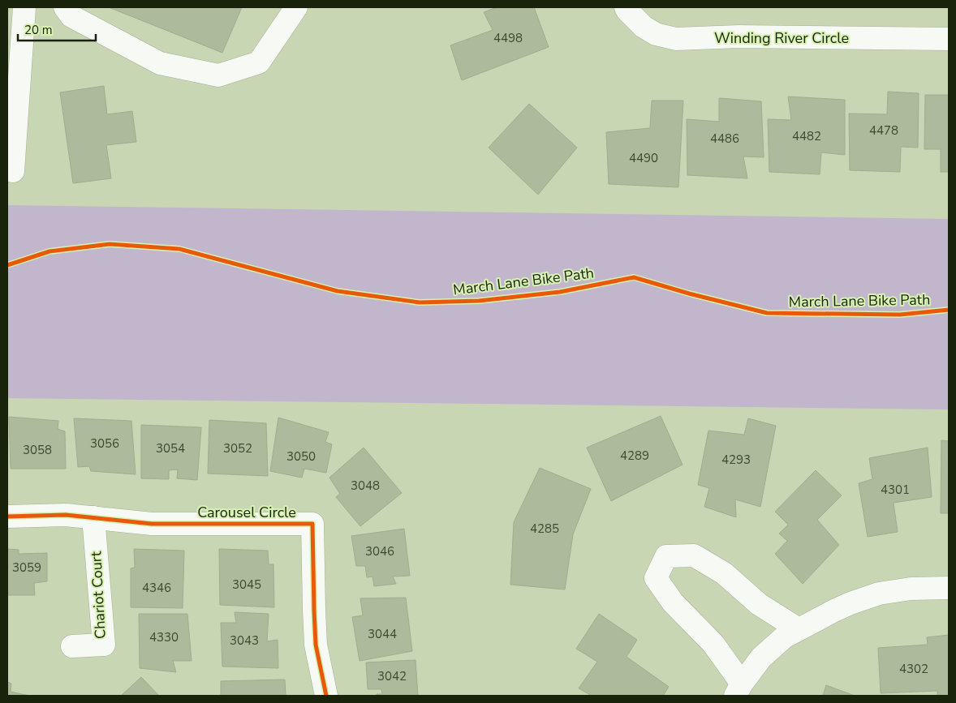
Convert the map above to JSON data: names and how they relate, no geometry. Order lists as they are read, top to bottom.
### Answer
{
  "streets": {
    "street": ["Winding River Circle", "Carousel Circle", "Chariot Court"],
    "cycle path": ["March Lane Bike Path"]
  },
  "crossings": [
    ["Carousel Circle", "Chariot Court"]
  ],
  "house_numbers": [
    "4498",
    "4478",
    "4482",
    "4486",
    "4490",
    "3056",
    "3054",
    "3052",
    "3058",
    "4289",
    "3050",
    "4293",
    "3048",
    "4301",
    "4285",
    "3046",
    "3059",
    "3045",
    "4346",
    "3044",
    "4330",
    "3043",
    "4302",
    "3042"
  ],
  "scale_bar": "20 m"
}
